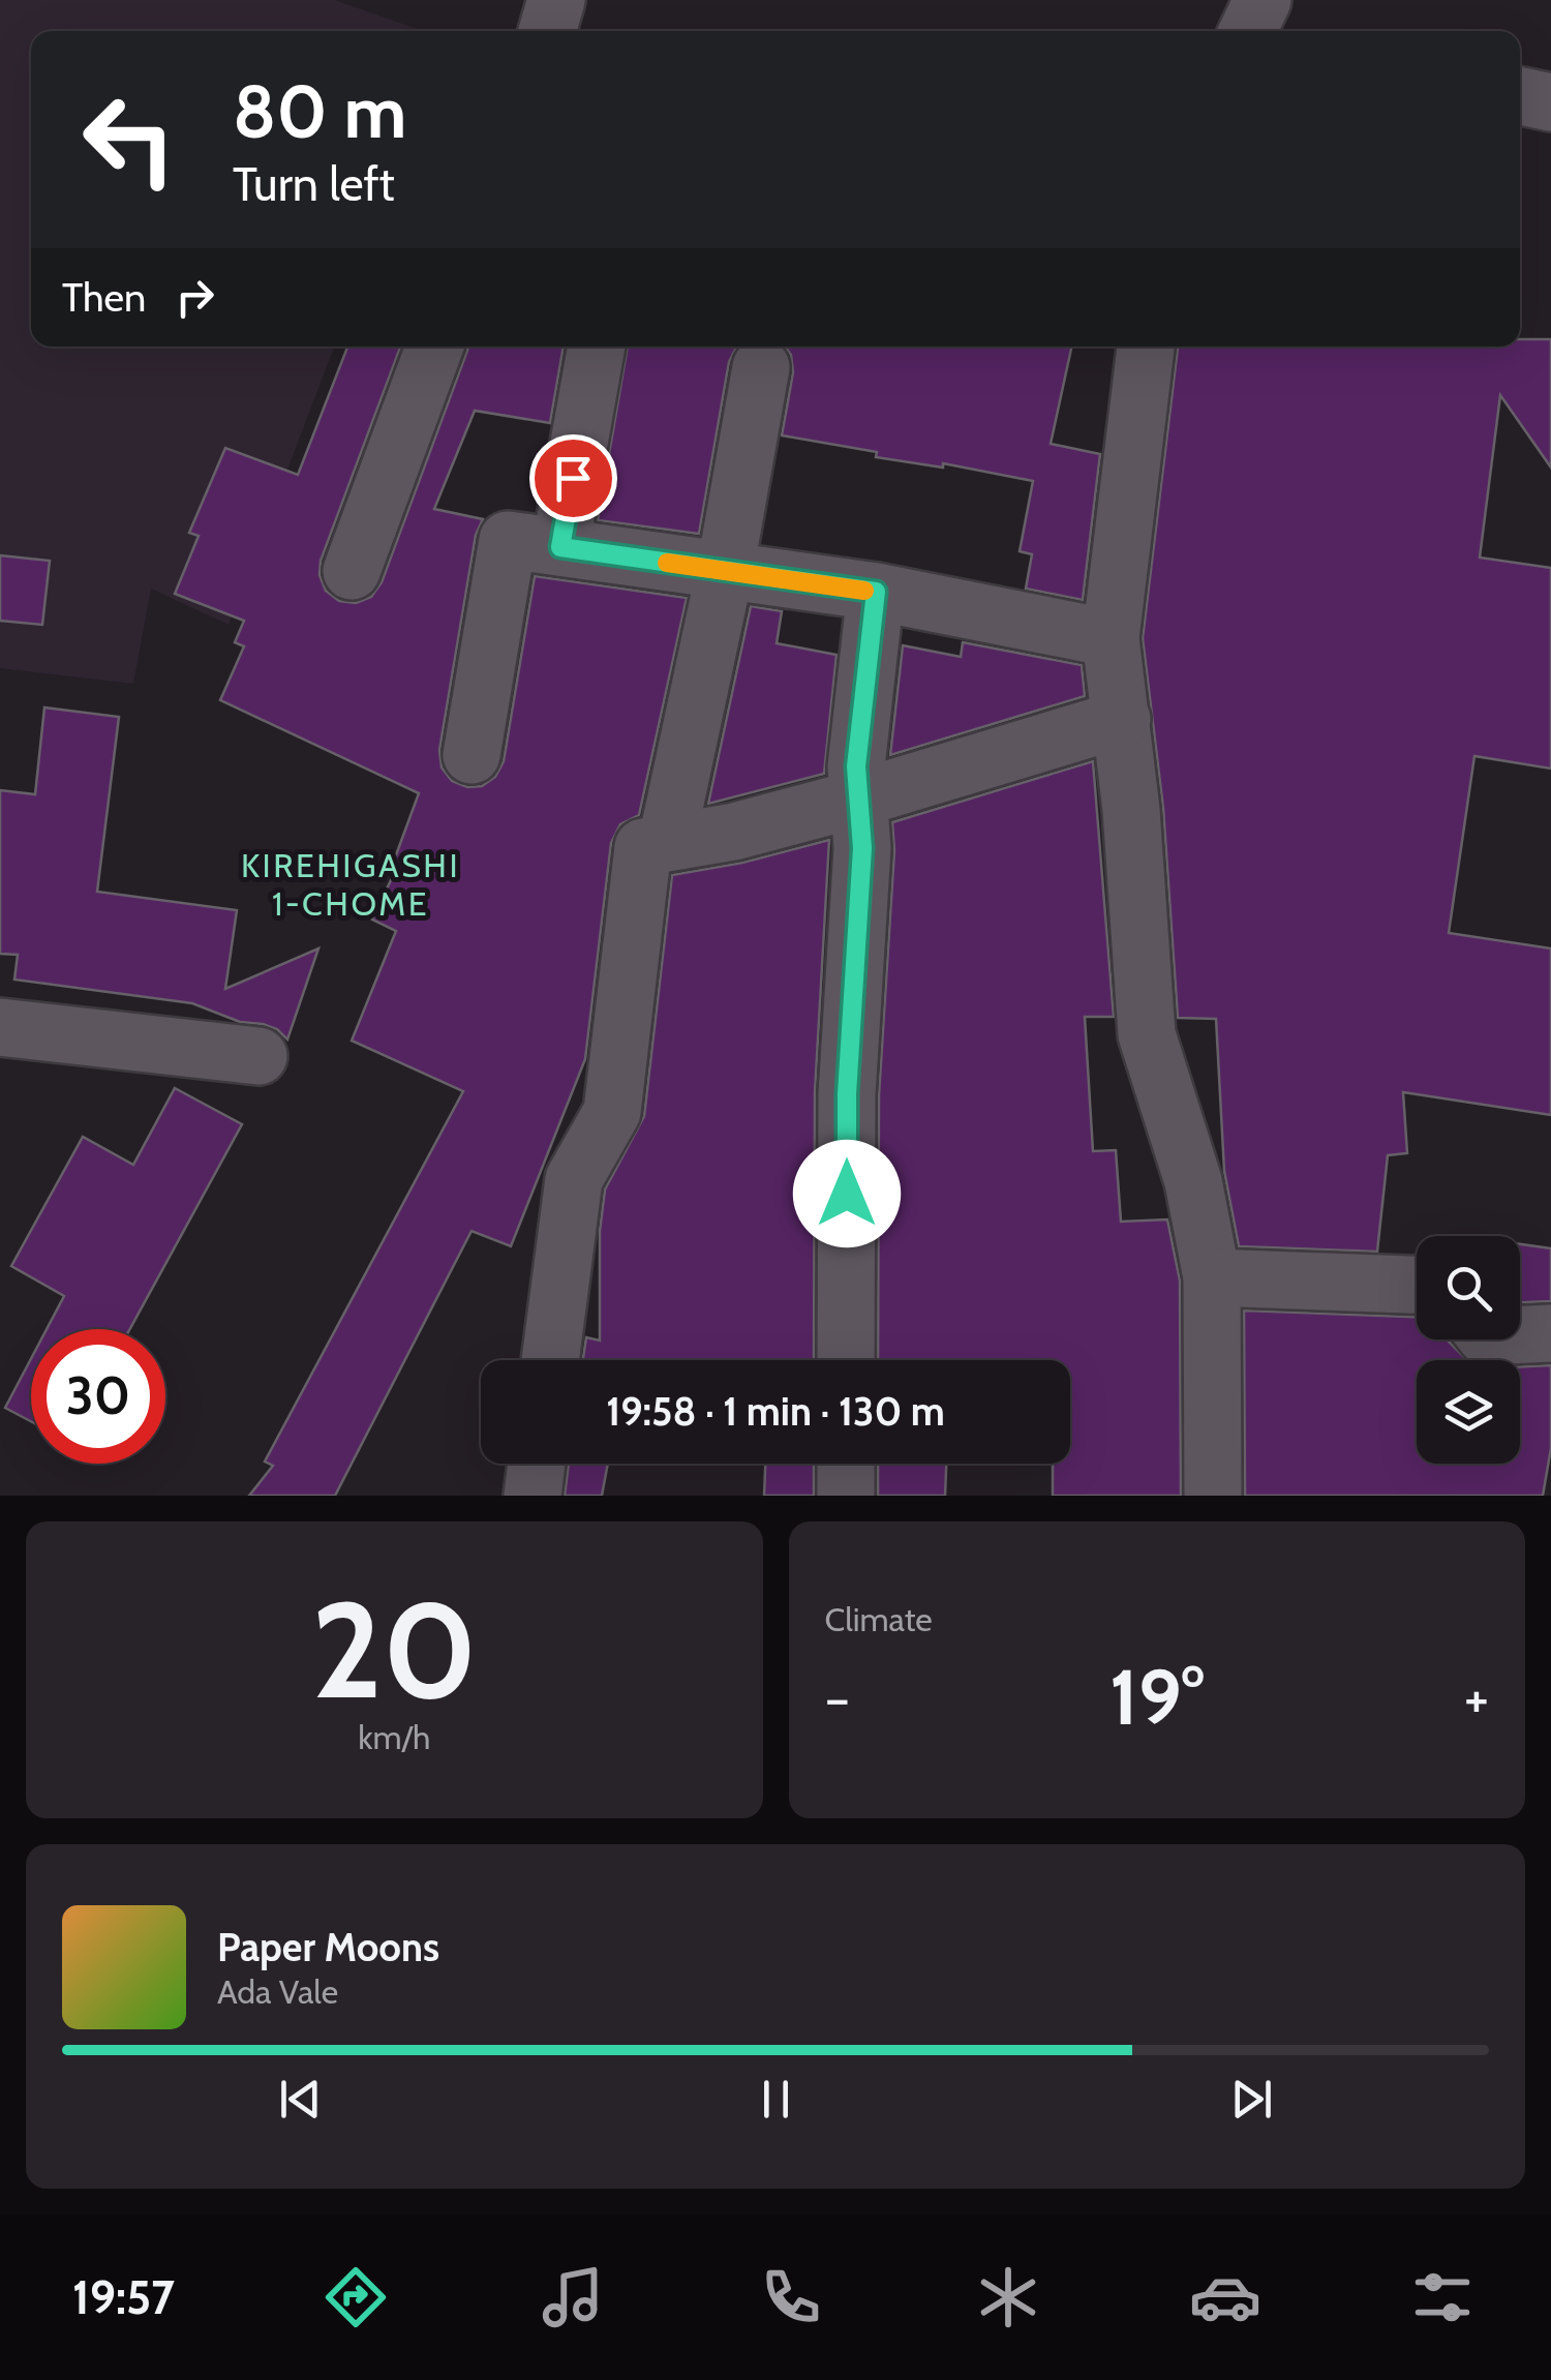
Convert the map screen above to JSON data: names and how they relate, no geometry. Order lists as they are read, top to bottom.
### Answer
{
  "districts": ["KIREHIGASHI 1-CHOME"],
  "page": {
    "turn": ["80 m", "Turn left"],
    "then": "Then",
    "limit": "30",
    "trip": "19:58 · 1 min · 130 m",
    "tile": [
      ["20", "km/h"],
      "Climate"
    ],
    "heat": ["−", "19°", "+"],
    "song": ["Paper Moons", "Ada Vale"],
    "tabs": "19:57"
  }
}
